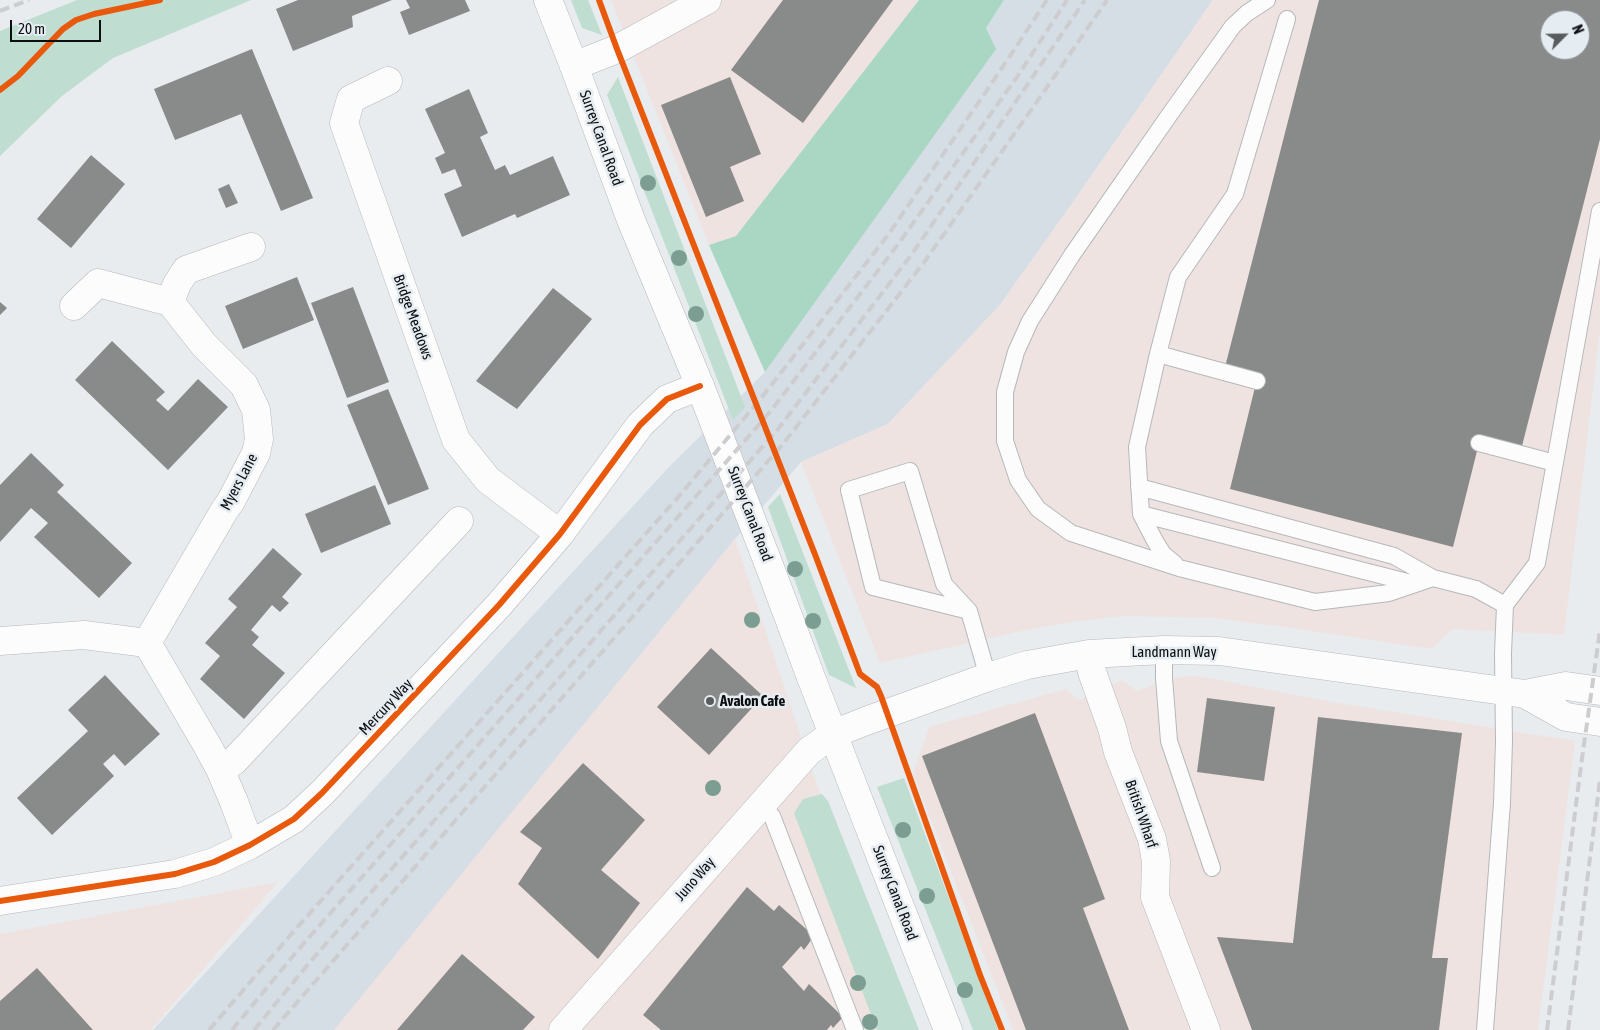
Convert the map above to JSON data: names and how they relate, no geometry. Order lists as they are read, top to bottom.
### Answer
{
  "streets": {
    "street": [
      "Surrey Canal Road",
      "Bridge Meadows",
      "Myers Lane",
      "Landmann Way",
      "Mercury Way",
      "British Wharf",
      "Juno Way"
    ]
  },
  "crossings": [
    ["Surrey Canal Road", "Landmann Way"],
    ["Surrey Canal Road", "Mercury Way"],
    ["Surrey Canal Road", "Juno Way"],
    ["Bridge Meadows", "Mercury Way"],
    ["Landmann Way", "British Wharf"],
    ["Landmann Way", "Juno Way"]
  ],
  "places": ["Avalon Cafe"],
  "scale_bar": "20 m",
  "north": "top right"
}
